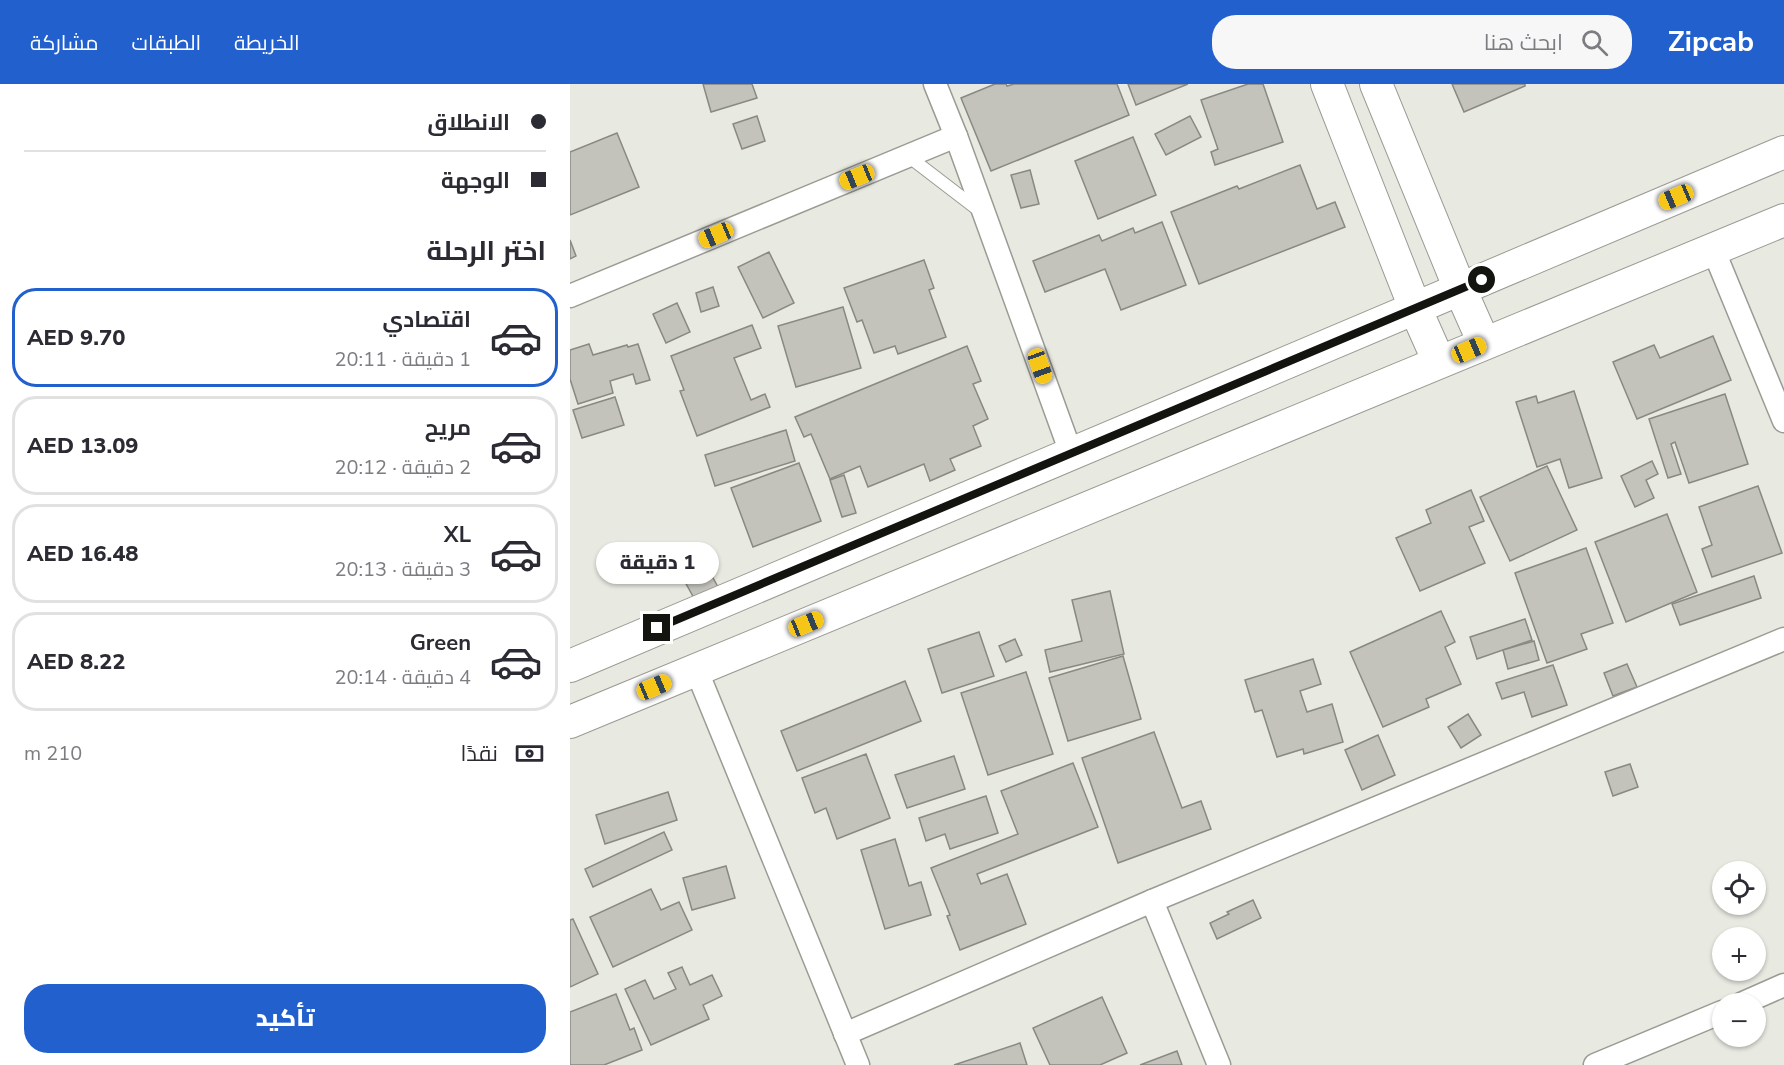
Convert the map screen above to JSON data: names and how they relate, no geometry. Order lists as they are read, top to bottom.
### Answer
{
  "page": {
    "header": "Zipcab",
    "search": "ابحث هنا",
    "nav": ["الخريطة", "الطبقات", "مشاركة"],
    "banner": ["الانطلاق", "الوجهة"],
    "heading": "اختر الرحلة",
    "list": [
      {
        "name": "اقتصادي",
        "note": "1 دقيقة · 20:11",
        "value": "AED 9.70"
      },
      {
        "name": "مريح",
        "note": "2 دقيقة · 20:12",
        "value": "AED 13.09"
      },
      {
        "name": "XL",
        "note": "3 دقيقة · 20:13",
        "value": "AED 16.48"
      },
      {
        "name": "Green",
        "note": "4 دقيقة · 20:14",
        "value": "AED 8.22"
      }
    ],
    "bubble": "1 دقيقة",
    "pay": ["نقدًا", "210 m"],
    "map_buttons": ["+", "−"],
    "buttons": "تأكيد"
  }
}
